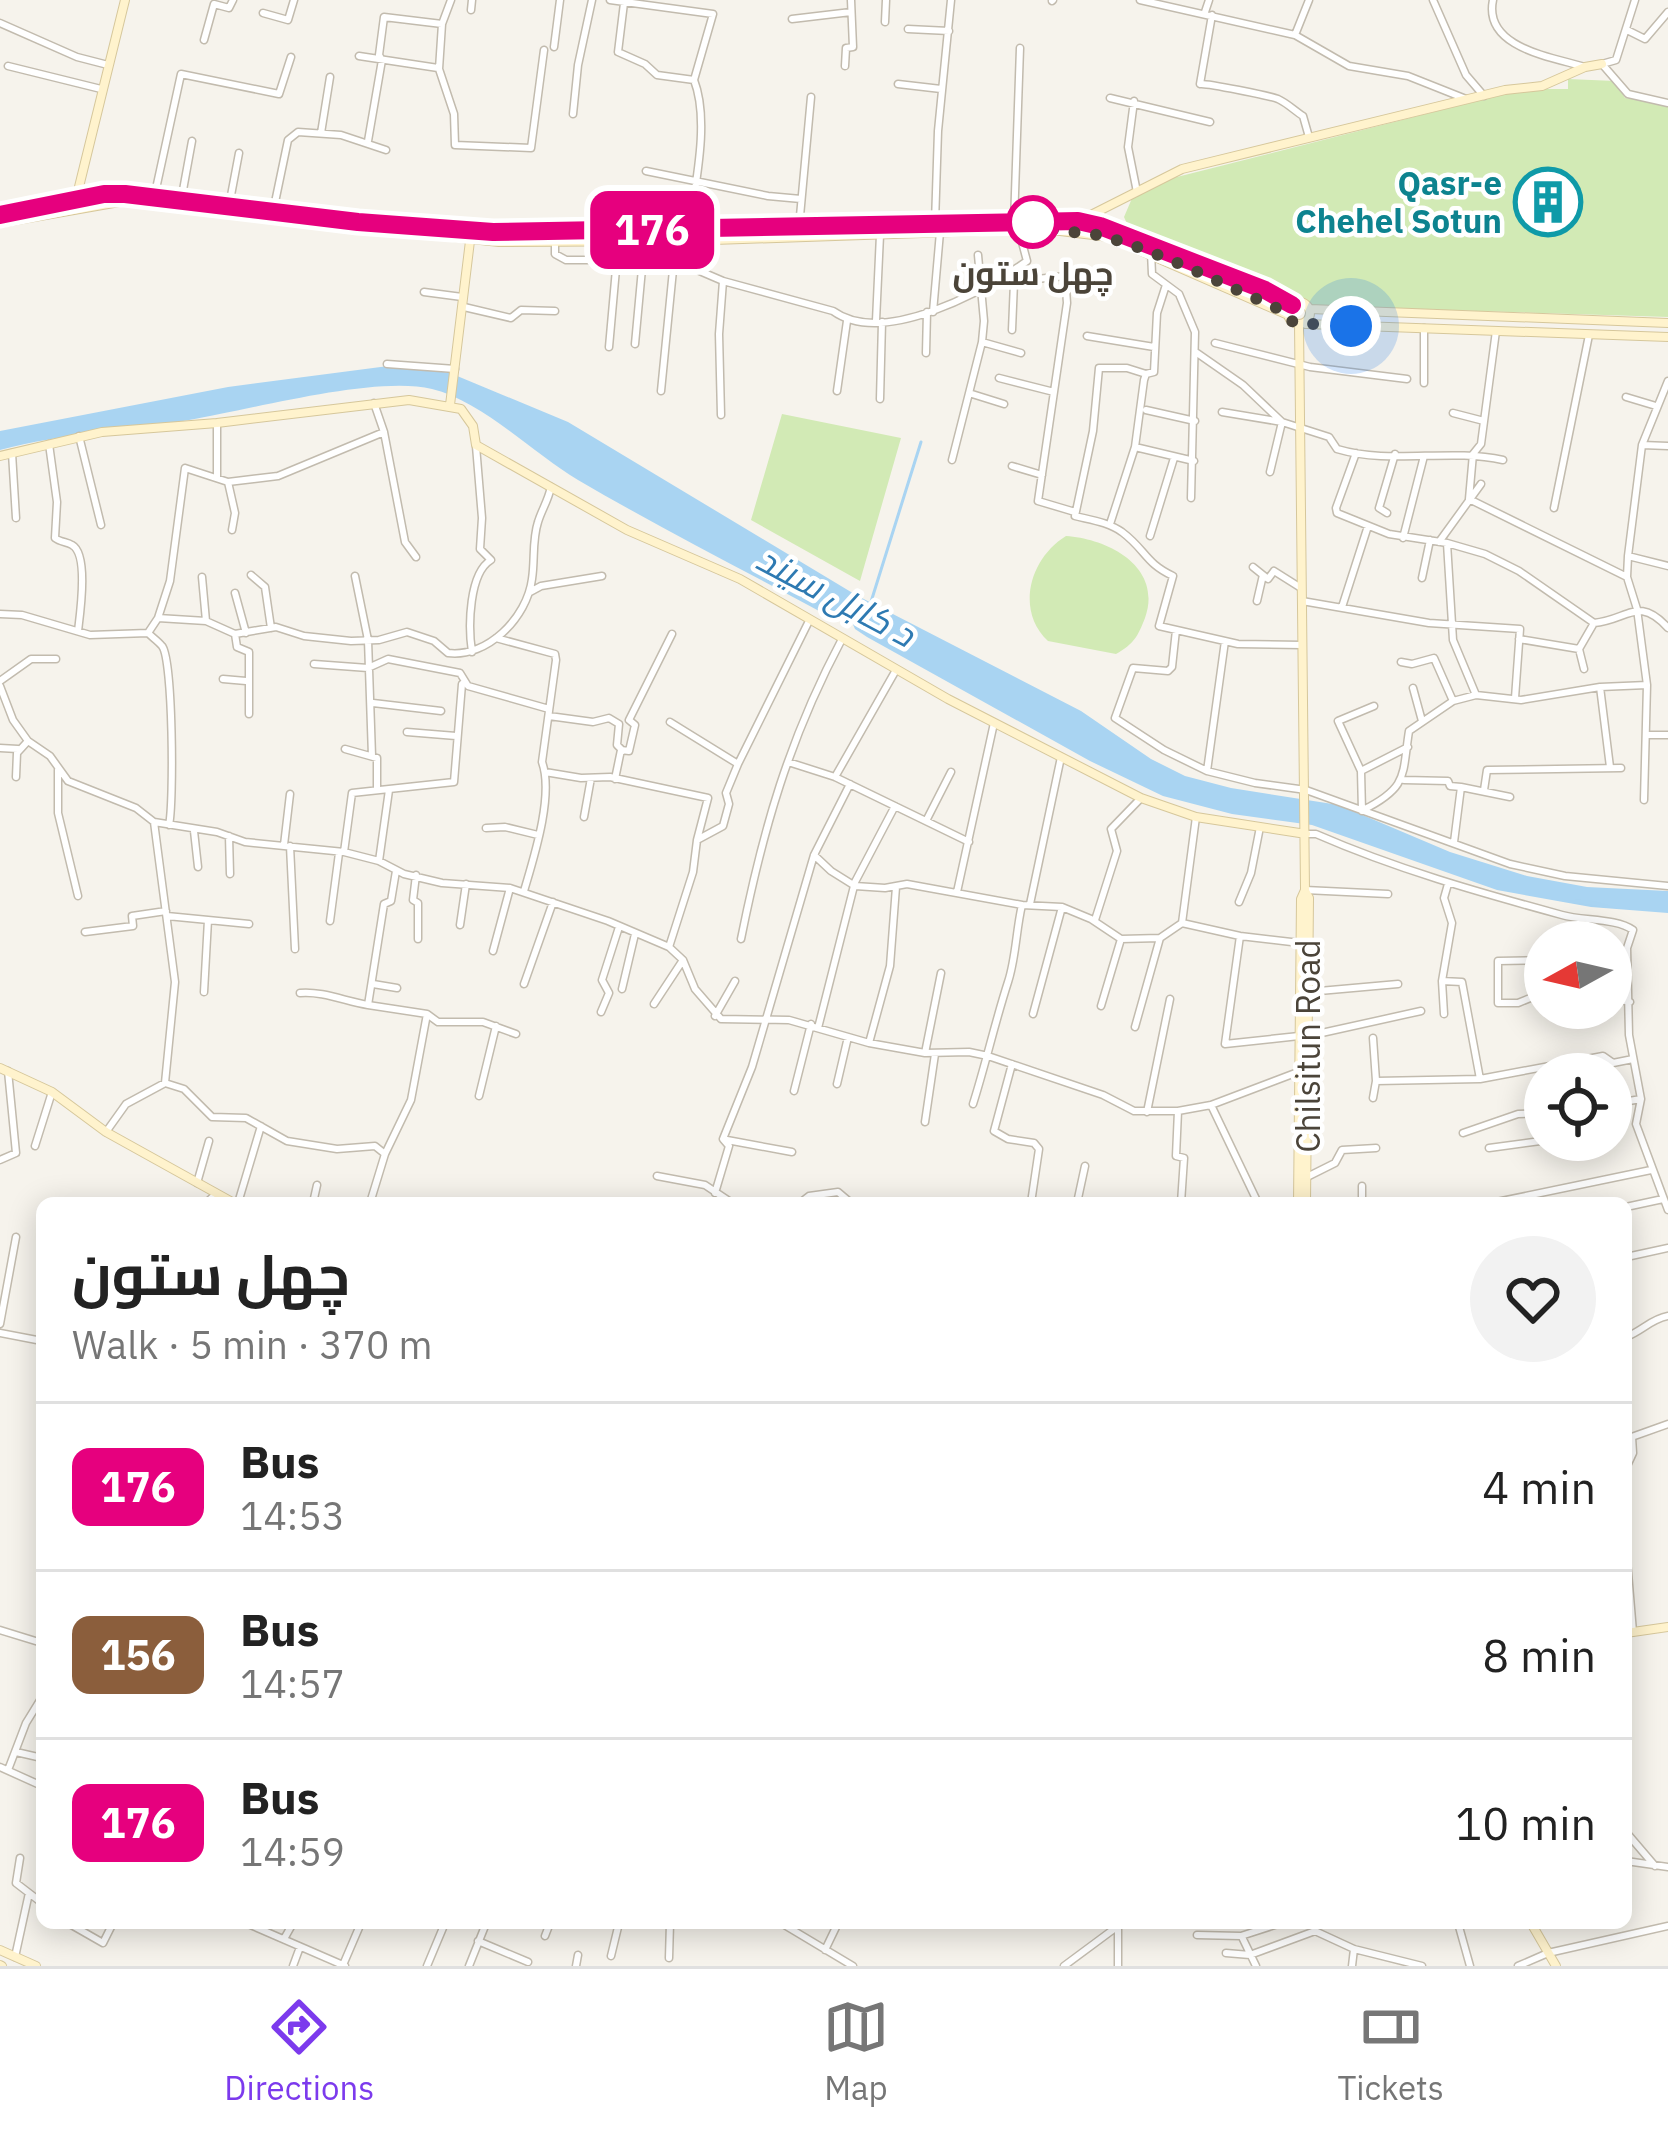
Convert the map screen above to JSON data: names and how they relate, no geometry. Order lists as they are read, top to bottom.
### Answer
{
  "streets": {
    "main road": ["Chilsitun Road"]
  },
  "water": ["د کابل سيند"],
  "places": {
    "building": ["Qasr-e Chehel Sotun"],
    "other": ["چهل ستون"]
  },
  "lines": ["bus line 176"],
  "north": "left",
  "page": {
    "on_map": "176",
    "heading": ["چهل ستون", "Walk · 5 min · 370 m"],
    "list": [
      {
        "mark": "176",
        "name": "Bus",
        "note": "14:53",
        "value": "4 min"
      },
      {
        "mark": "156",
        "name": "Bus",
        "note": "14:57",
        "value": "8 min"
      },
      {
        "mark": "176",
        "name": "Bus",
        "note": "14:59",
        "value": "10 min"
      }
    ],
    "tabs": ["Directions", "Map", "Tickets"]
  }
}
